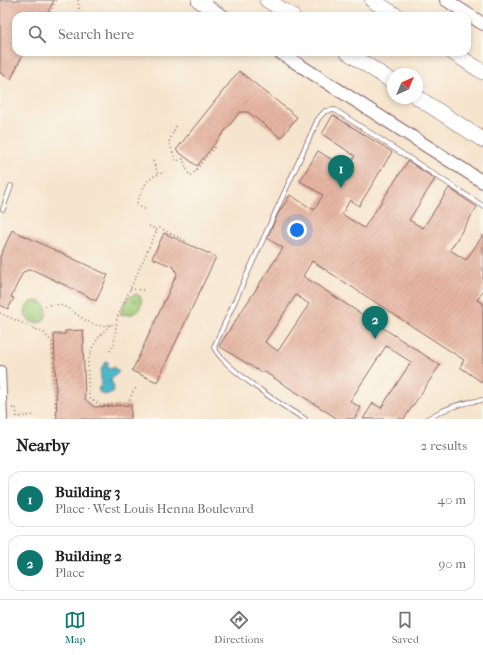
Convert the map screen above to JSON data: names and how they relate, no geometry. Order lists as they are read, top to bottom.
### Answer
{
  "north": "top right",
  "page": {
    "search": "Search here",
    "pins": ["1", "2"],
    "heading": ["Nearby", "2 results"],
    "list": [
      {
        "mark": "1",
        "name": "Building 3",
        "note": "Place · West Louis Henna Boulevard",
        "value": "40 m"
      },
      {
        "mark": "2",
        "name": "Building 2",
        "note": "Place",
        "value": "90 m"
      }
    ],
    "nav": ["Map", "Directions", "Saved"]
  }
}
